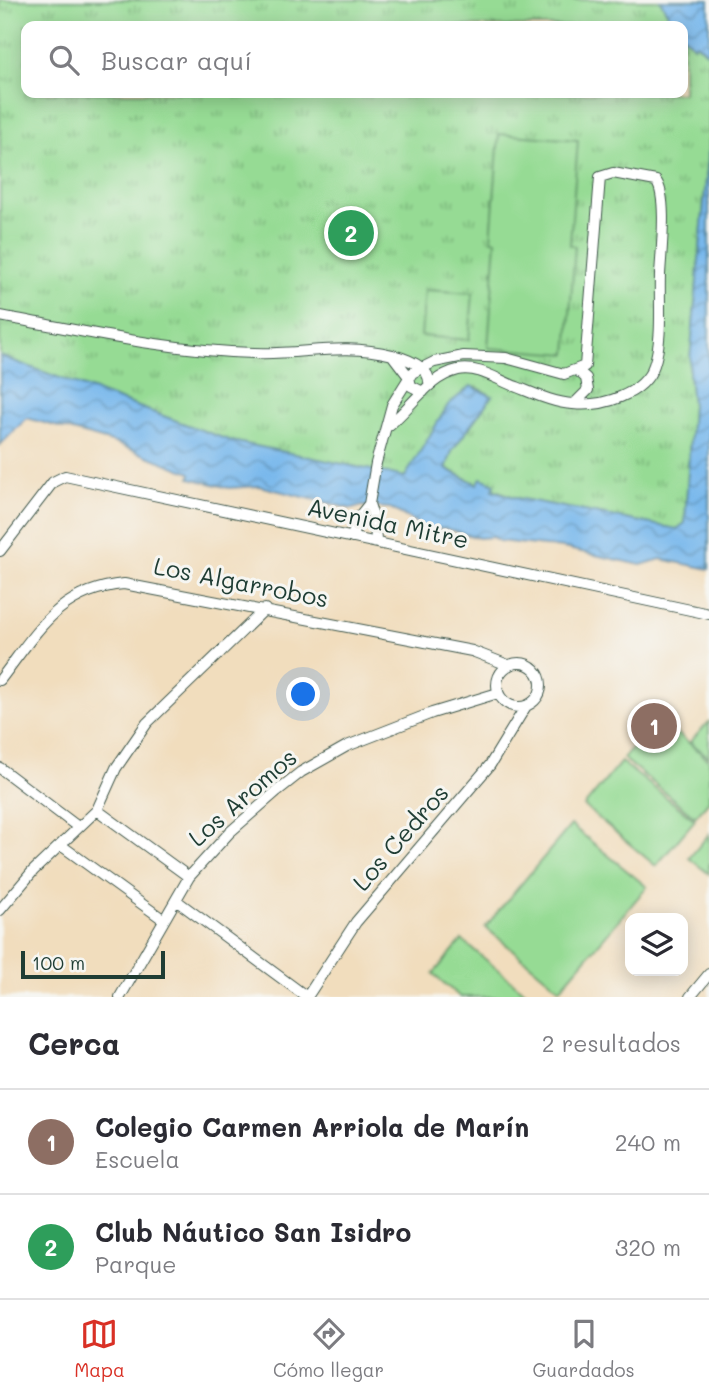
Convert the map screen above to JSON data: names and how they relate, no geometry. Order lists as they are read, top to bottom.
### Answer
{
  "streets": {
    "street": [
      "Avenida Mitre",
      "Los Algarrobos",
      "Los Aromos",
      "Los Cedros"
    ]
  },
  "crossings": [
    ["Los Algarrobos", "Los Aromos"],
    ["Los Algarrobos", "Los Cedros"],
    ["Los Aromos", "Los Cedros"]
  ],
  "scale_bar": "100 m",
  "page": {
    "search": "Buscar aquí",
    "pins": ["2", "1"],
    "scale": "100 m",
    "heading": ["Cerca", "2 resultados"],
    "list": [
      {
        "mark": "1",
        "name": "Colegio Carmen Arriola de Marín",
        "note": "Escuela",
        "value": "240 m"
      },
      {
        "mark": "2",
        "name": "Club Náutico San Isidro",
        "note": "Parque",
        "value": "320 m"
      }
    ],
    "nav": ["Mapa", "Cómo llegar", "Guardados"]
  }
}
